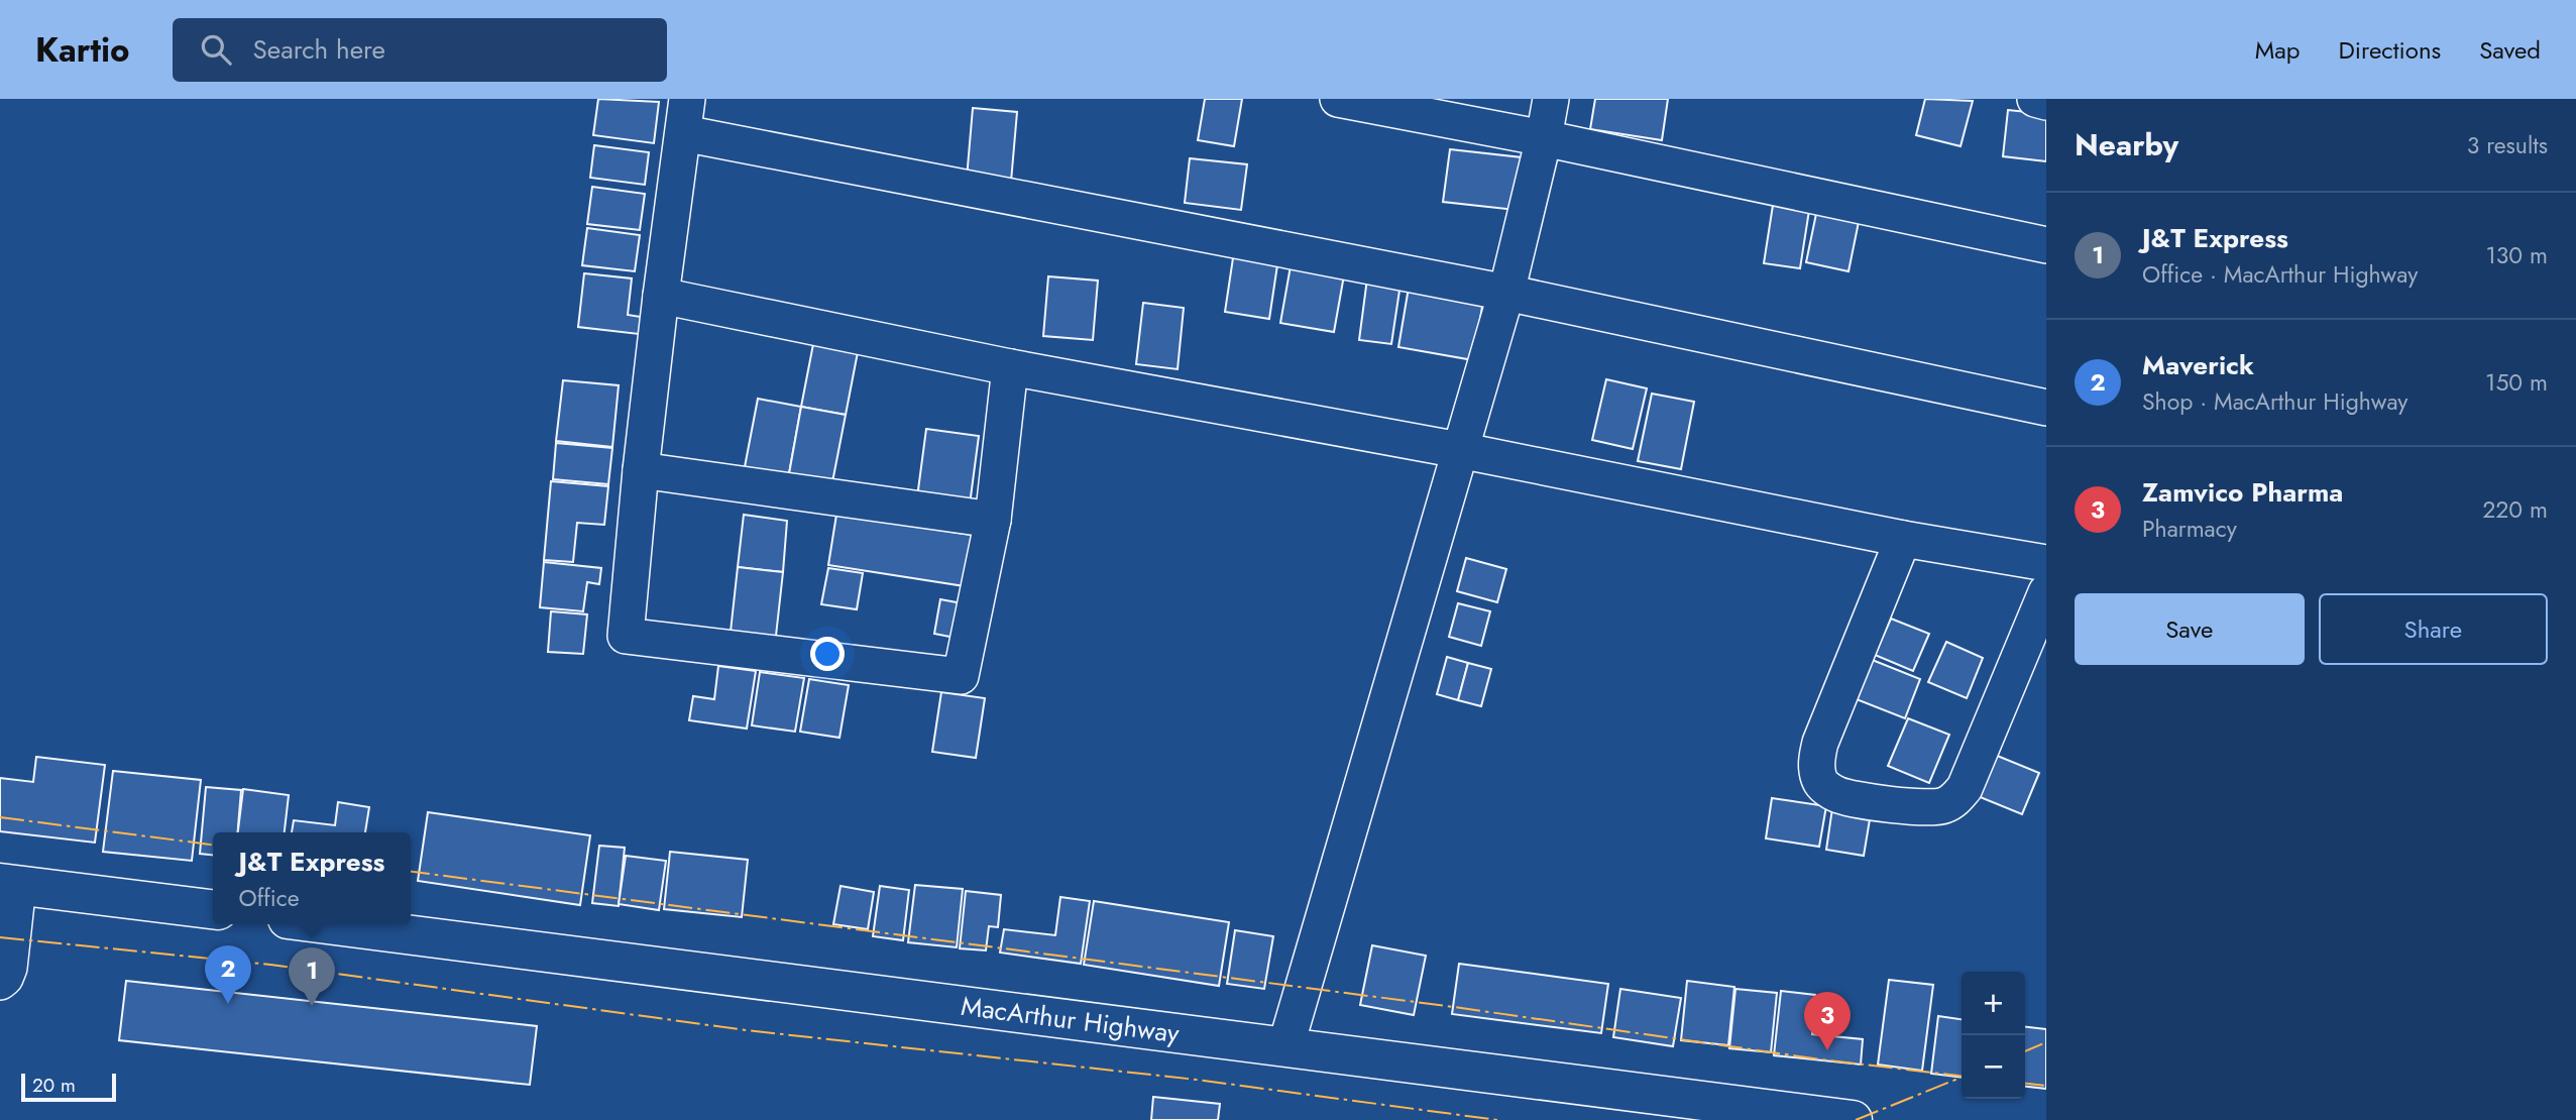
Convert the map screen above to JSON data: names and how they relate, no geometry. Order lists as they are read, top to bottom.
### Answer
{
  "streets": {
    "highway": ["MacArthur Highway"]
  },
  "scale_bar": "20 m",
  "page": {
    "header": "Kartio",
    "search": "Search here",
    "nav": ["Map", "Directions", "Saved"],
    "heading": ["Nearby", "3 results"],
    "list": [
      {
        "mark": "1",
        "name": "J&T Express",
        "note": "Office · MacArthur Highway",
        "value": "130 m"
      },
      {
        "mark": "2",
        "name": "Maverick",
        "note": "Shop · MacArthur Highway",
        "value": "150 m"
      },
      {
        "mark": "3",
        "name": "Zamvico Pharma",
        "note": "Pharmacy",
        "value": "220 m"
      }
    ],
    "buttons": ["Save", "Share"],
    "popup": ["J&T Express", "Office"],
    "pins": ["2", "1", "3"],
    "map_buttons": ["+", "−"],
    "scale": "20 m"
  }
}
